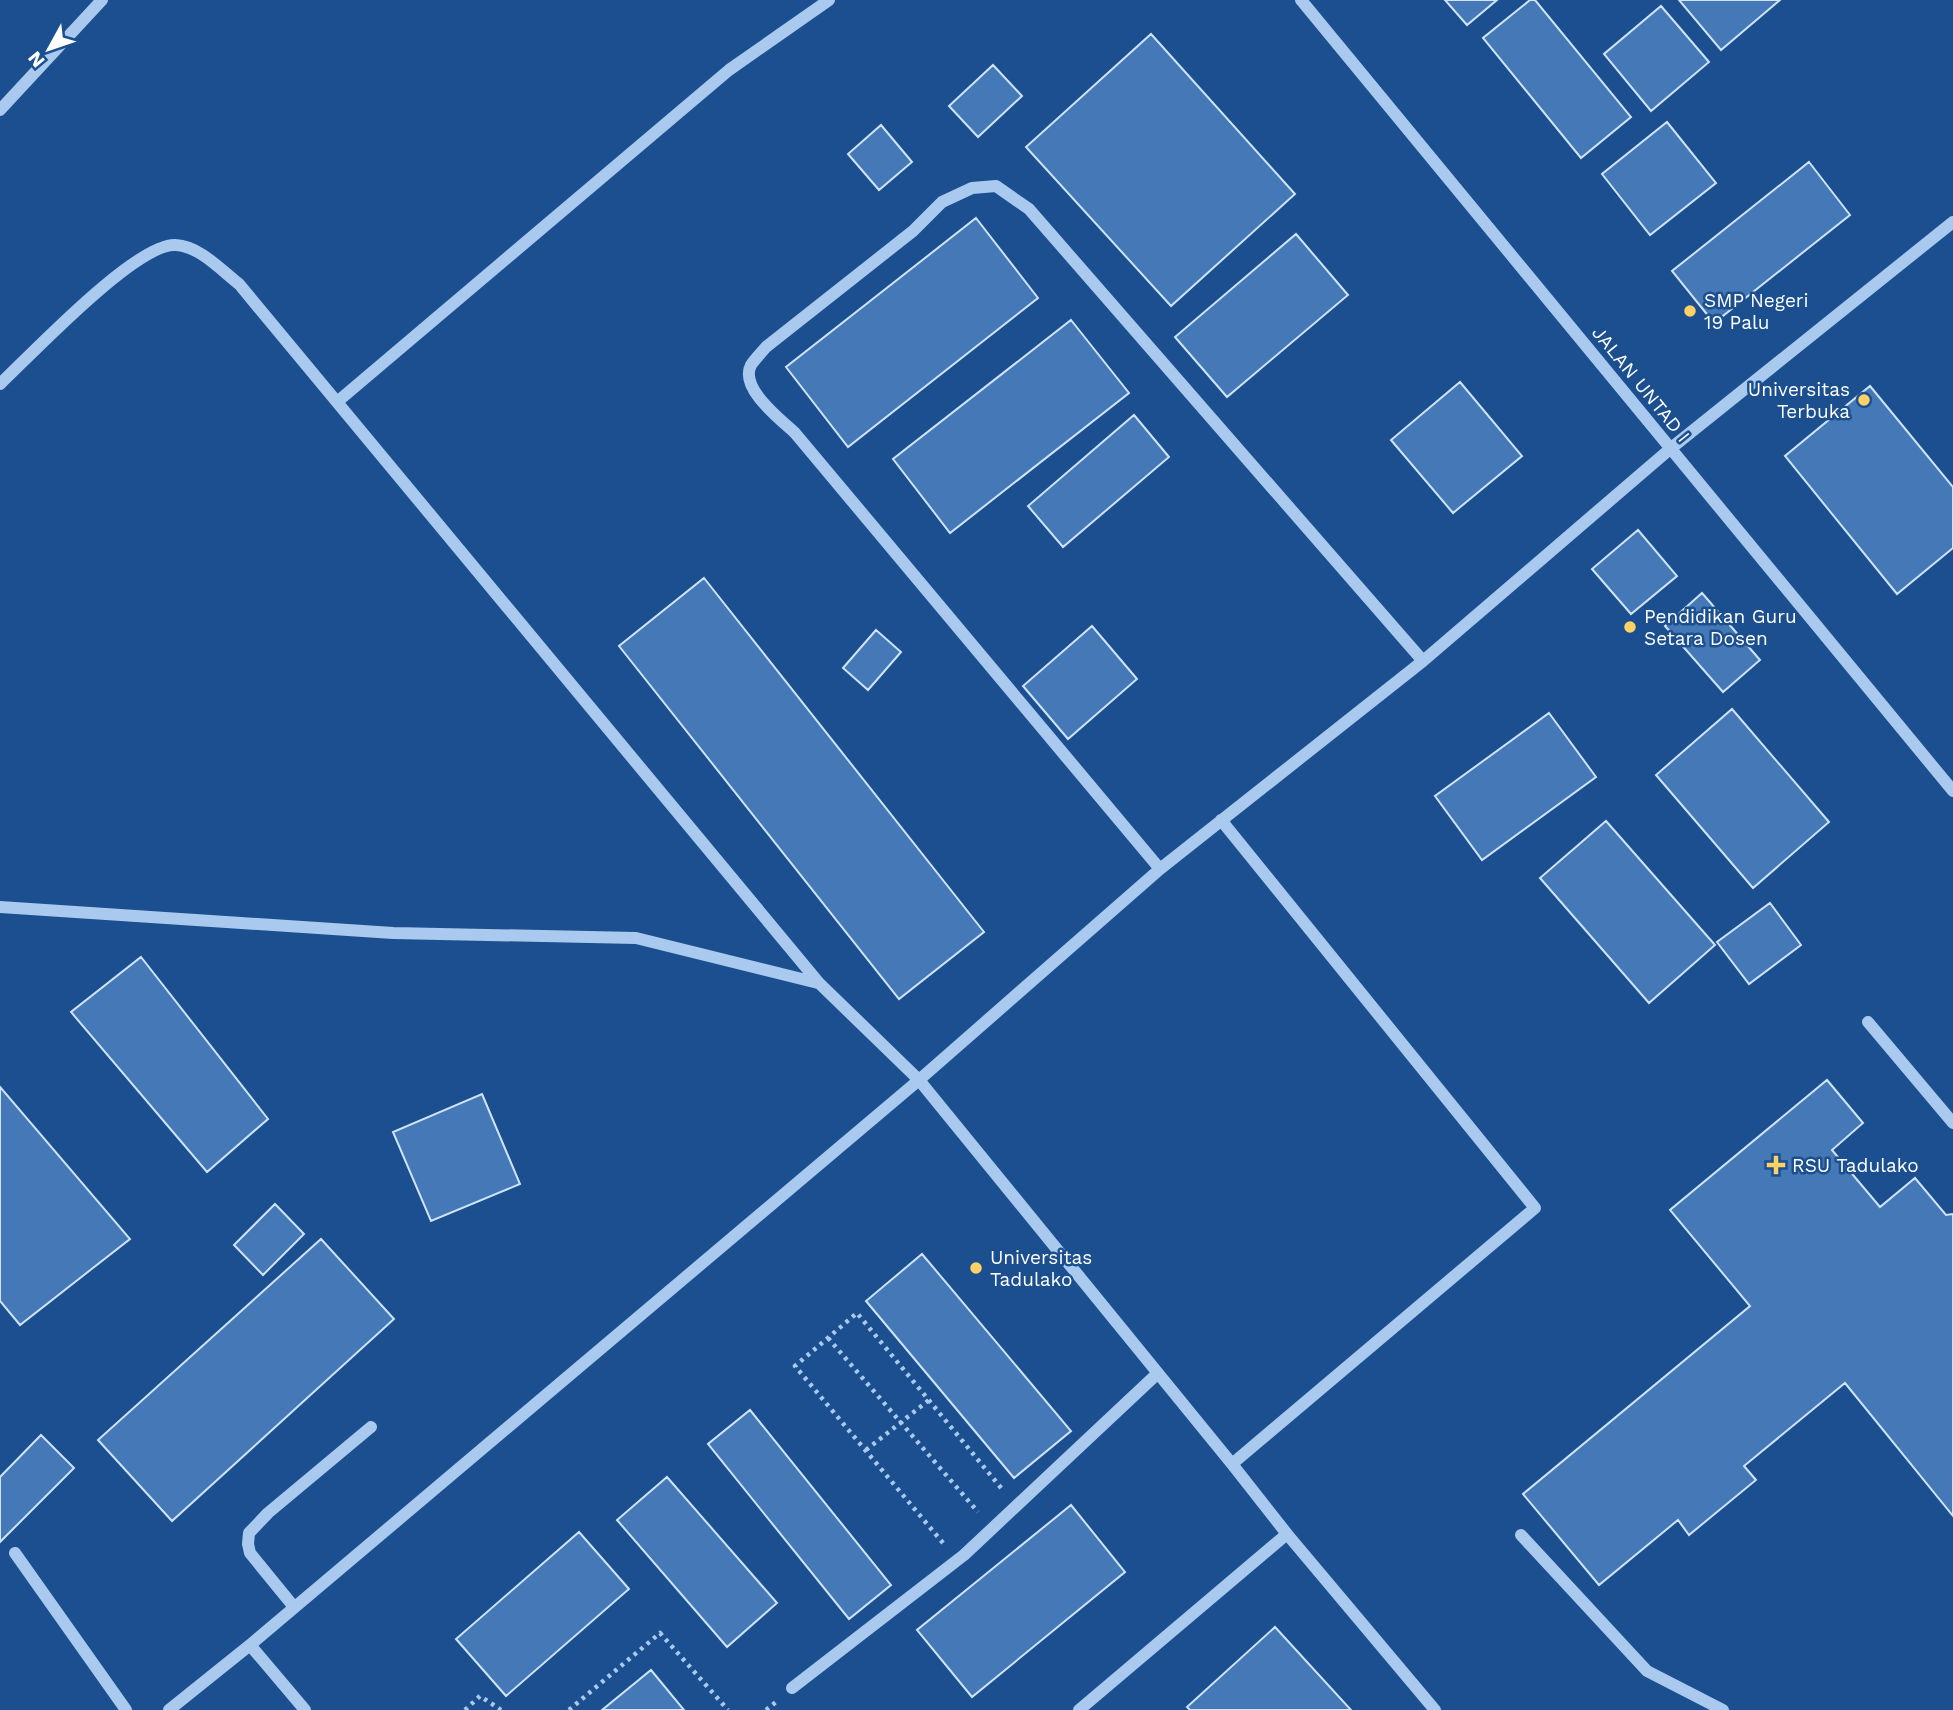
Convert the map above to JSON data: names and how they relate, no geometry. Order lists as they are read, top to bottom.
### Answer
{
  "streets": {
    "street": ["JALAN UNTAD I"]
  },
  "places": {
    "other": [
      "SMP Negeri 19 Palu",
      "Universitas Terbuka",
      "Pendidikan Guru Setara Dosen",
      "Universitas Tadulako"
    ],
    "health": ["RSU Tadulako"]
  },
  "north": "bottom left"
}
